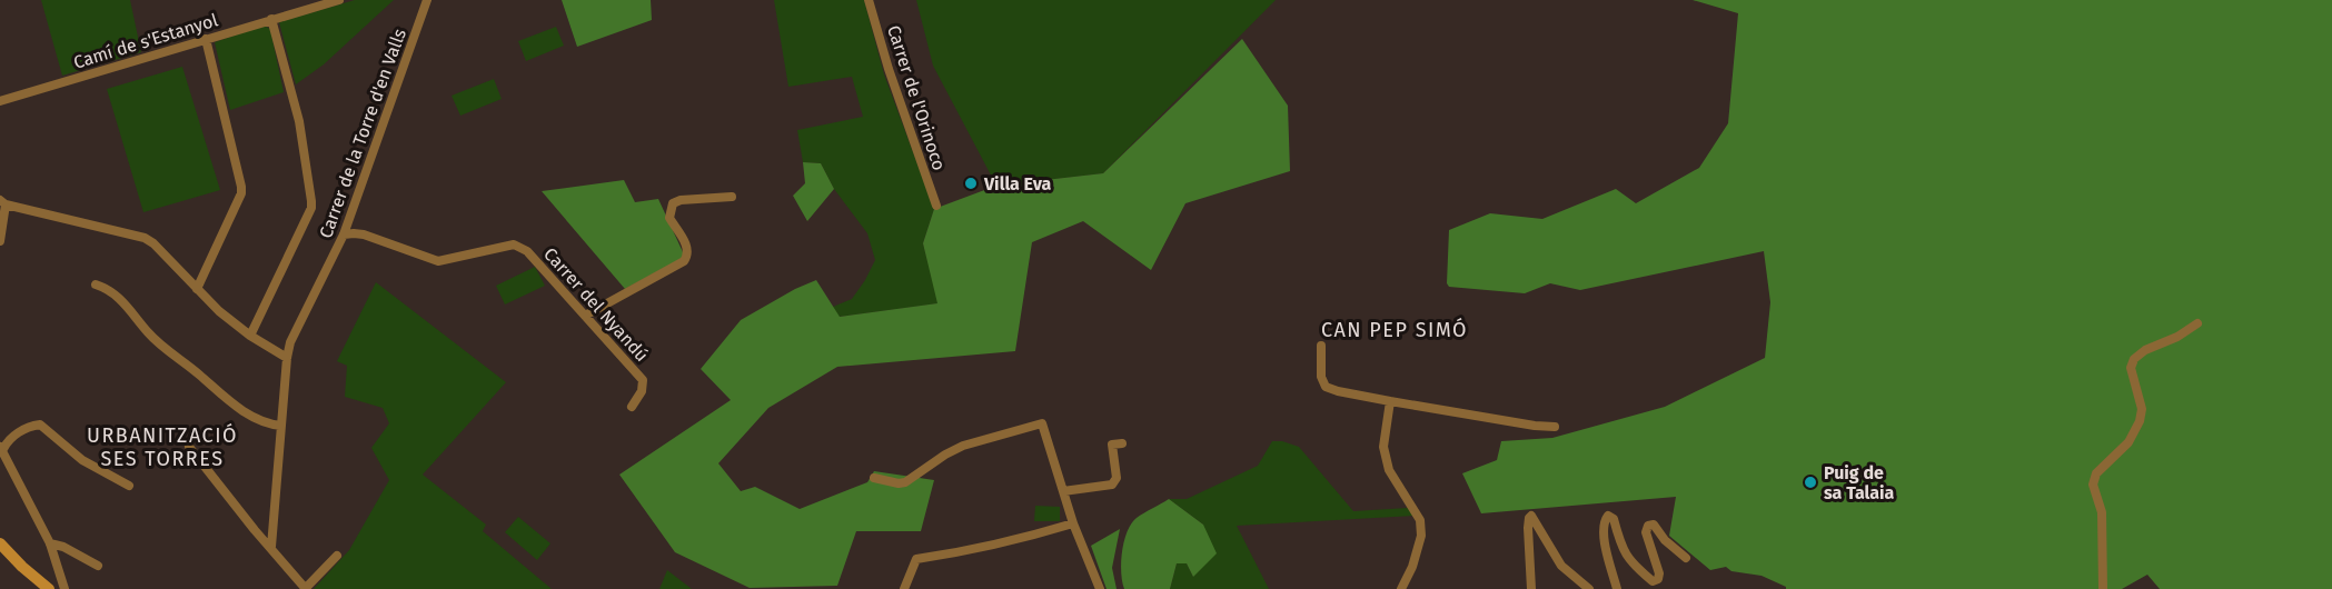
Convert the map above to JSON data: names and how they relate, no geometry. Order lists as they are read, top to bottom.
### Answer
{
  "streets": {
    "street": [
      "Camí de s'Estanyol",
      "Carrer de l'Orinoco",
      "Carrer de la Torre d'en Valls",
      "Carrer del Nyandú"
    ]
  },
  "crossings": [
    ["Carrer de la Torre d'en Valls", "Carrer del Nyandú"]
  ],
  "districts": ["CAN PEP SIMÓ", "URBANITZACIÓ SES TORRES"],
  "places": ["Villa Eva", "Puig de sa Talaia"]
}
